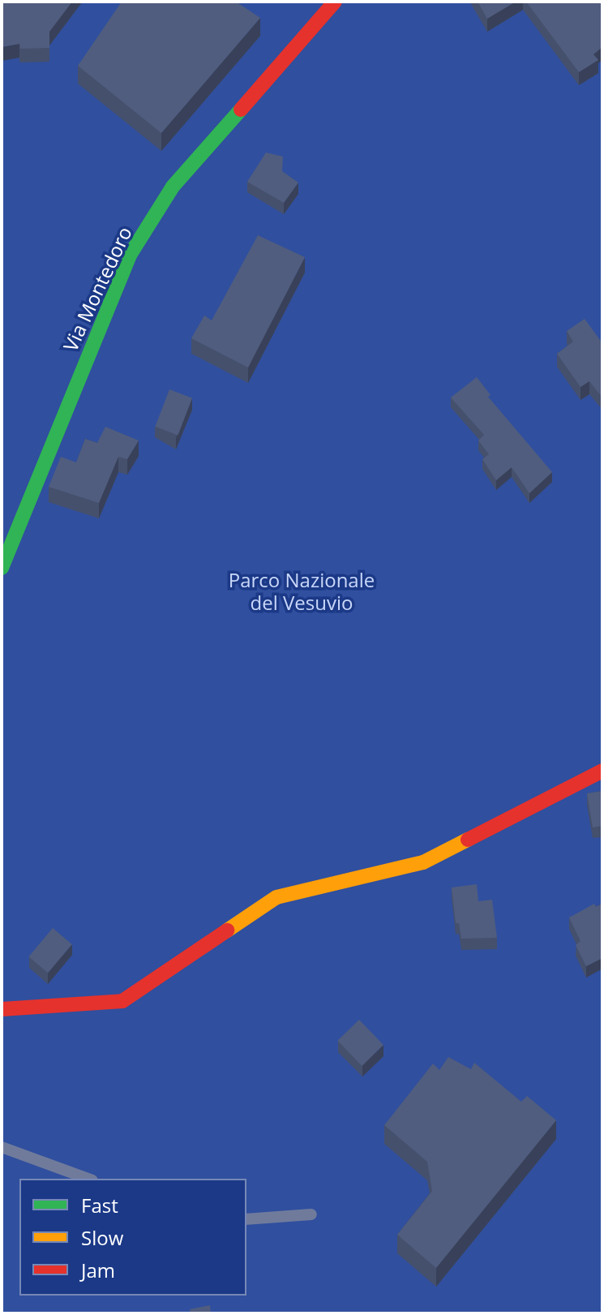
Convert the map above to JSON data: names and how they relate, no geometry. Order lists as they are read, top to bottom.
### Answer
{
  "streets": {
    "street": ["Via Montedoro"]
  },
  "parks": ["Parco Nazionale del Vesuvio"],
  "legend": ["Fast", "Slow", "Jam"]
}
